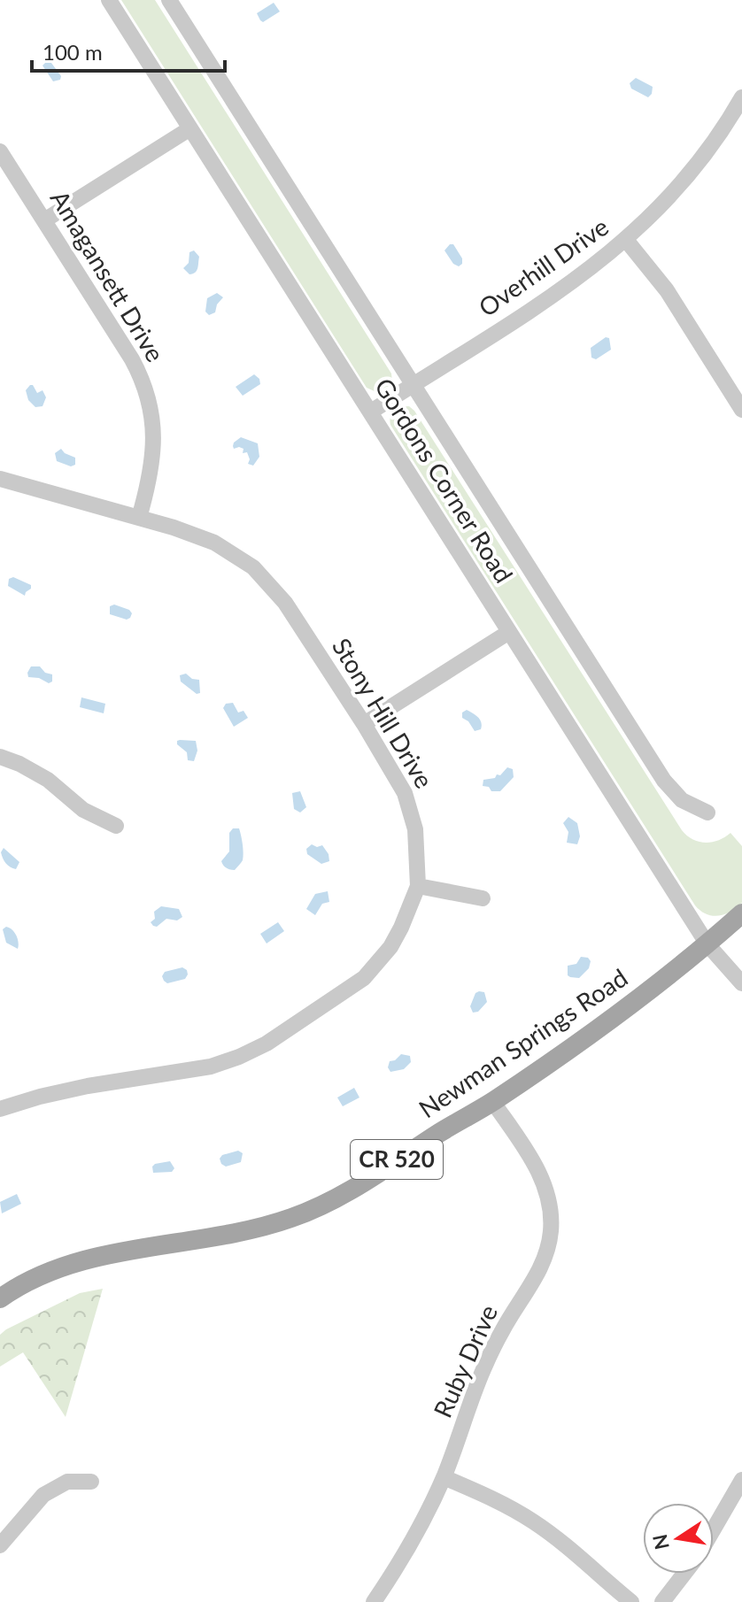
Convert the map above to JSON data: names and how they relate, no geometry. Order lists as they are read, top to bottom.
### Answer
{
  "streets": {
    "main road": ["Newman Springs Road", "CR 520"],
    "street": [
      "Overhill Drive",
      "Amagansett Drive",
      "Gordons Corner Road",
      "Stony Hill Drive",
      "Ruby Drive"
    ]
  },
  "crossings": [
    ["Overhill Drive", "Gordons Corner Road"],
    ["Amagansett Drive", "Stony Hill Drive"],
    ["Gordons Corner Road", "Newman Springs Road"],
    ["Newman Springs Road", "Ruby Drive"]
  ],
  "scale_bar": "100 m",
  "north": "left"
}
